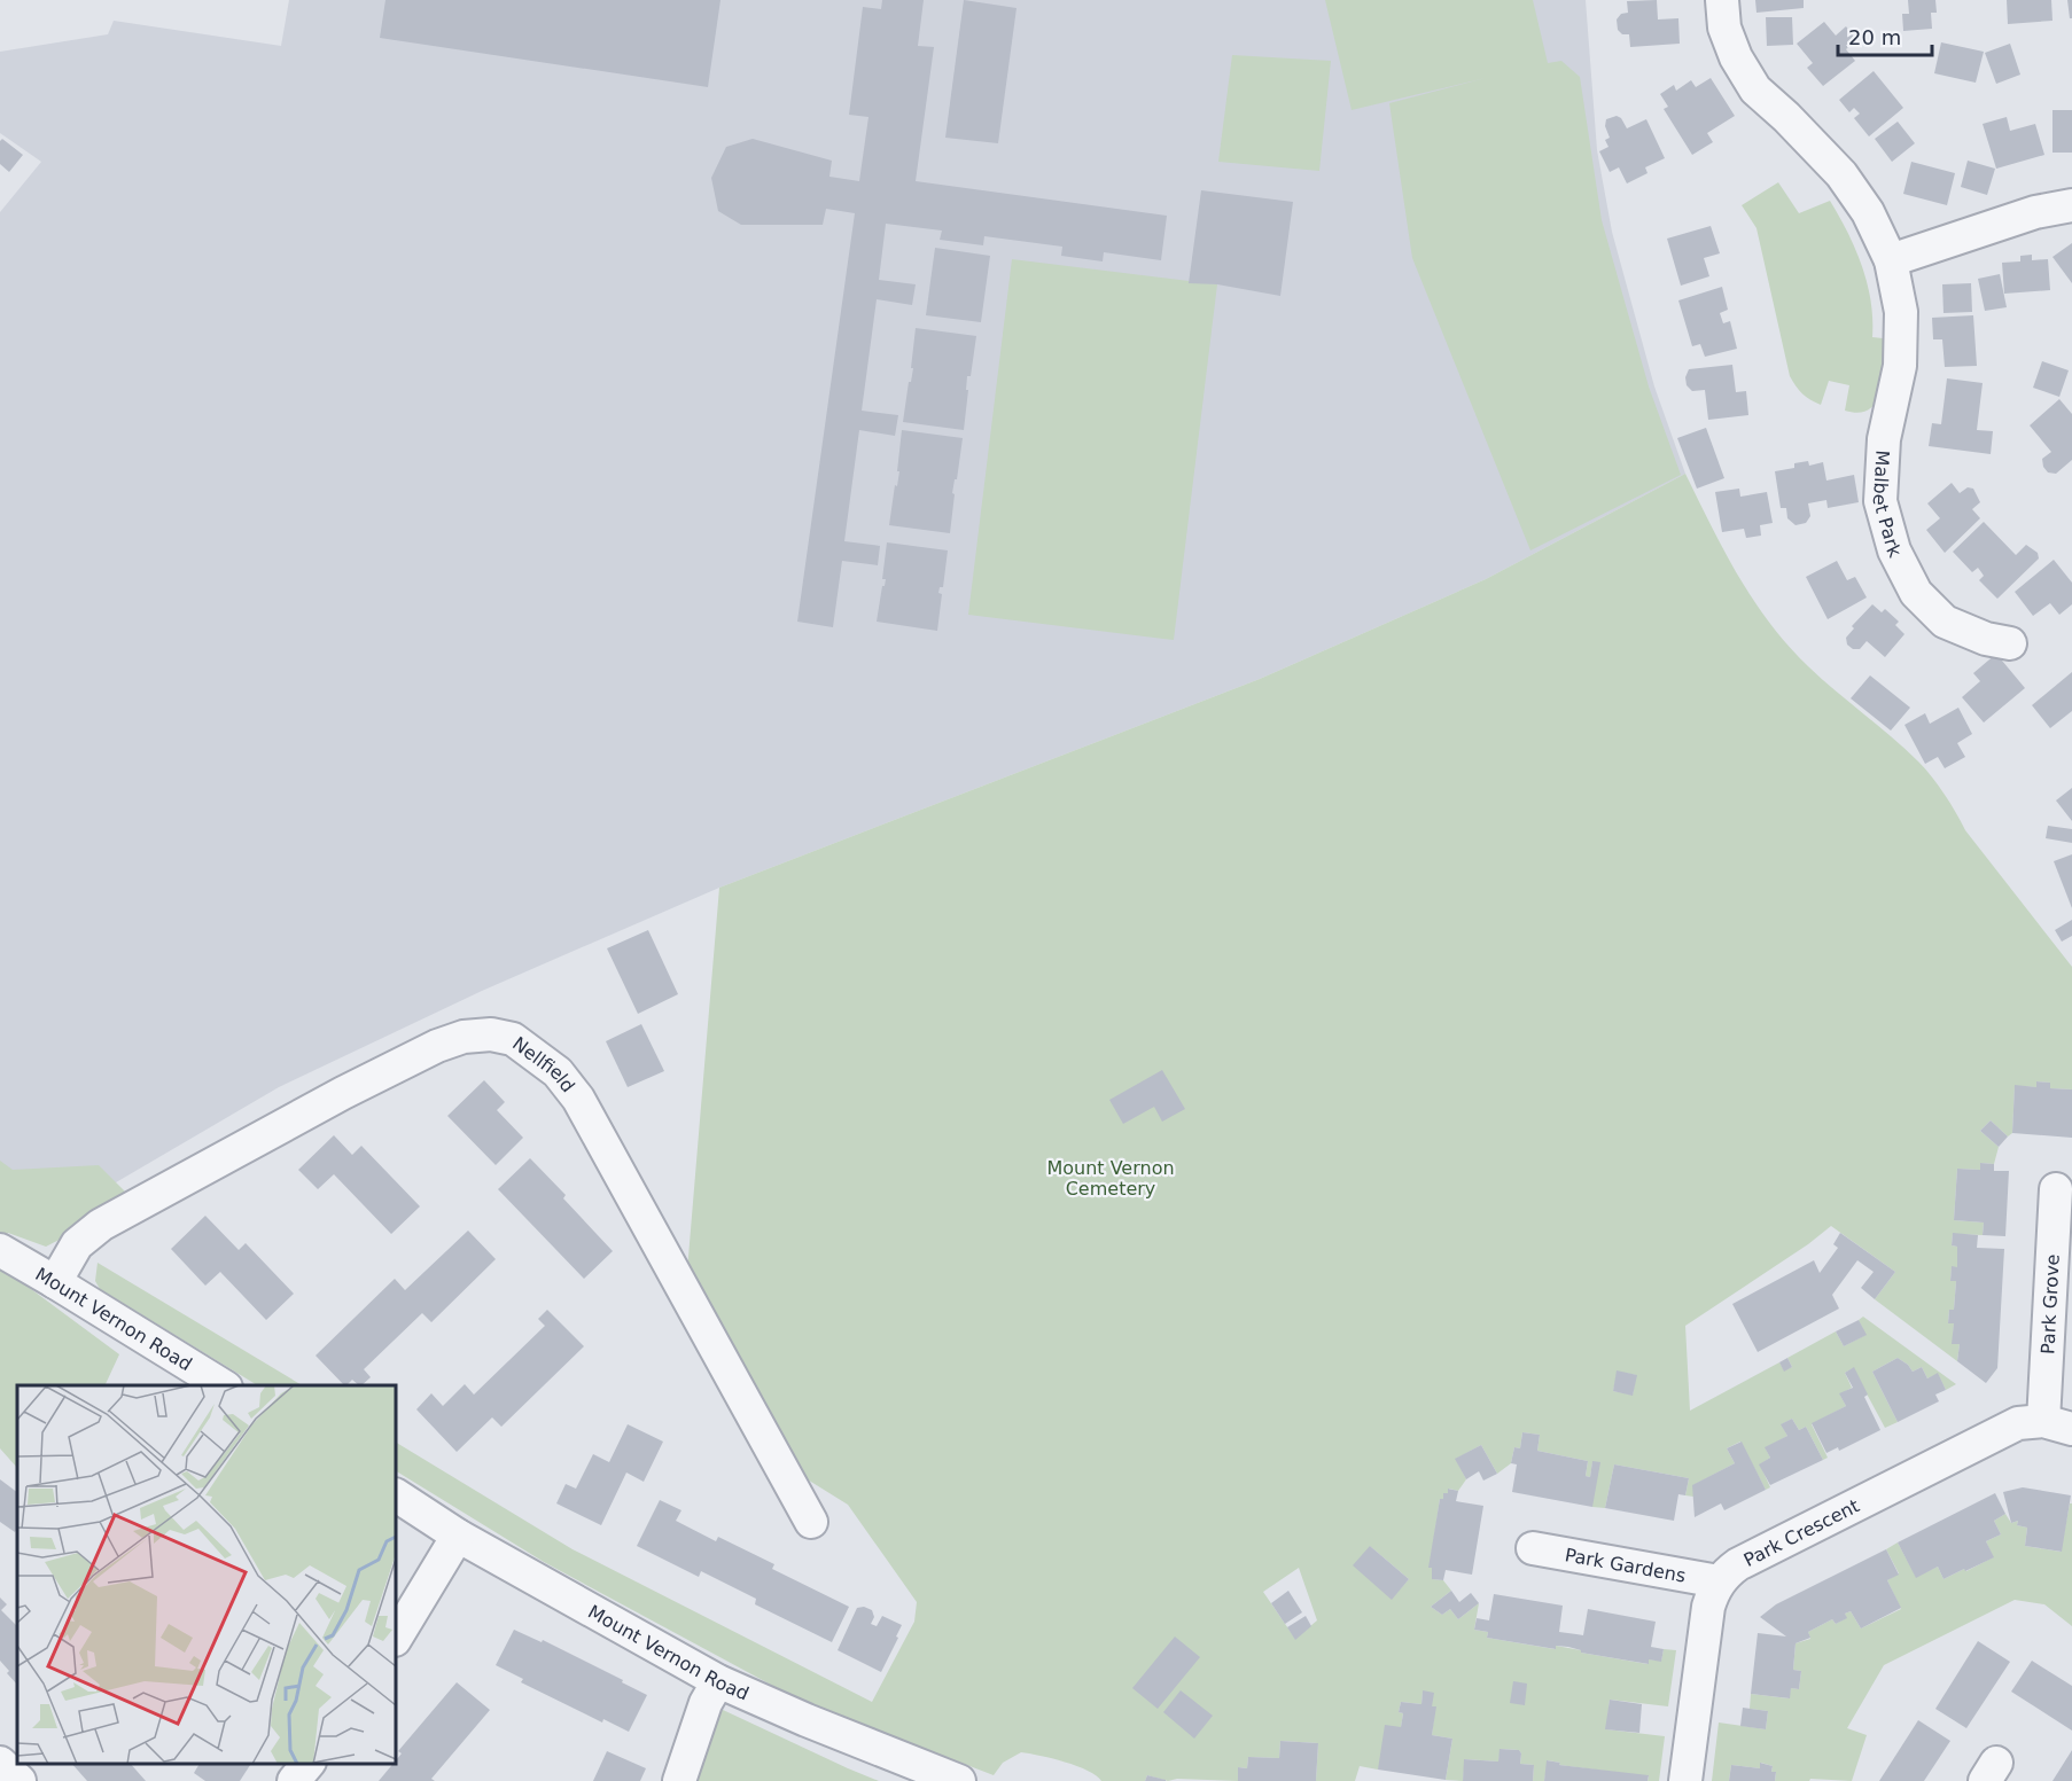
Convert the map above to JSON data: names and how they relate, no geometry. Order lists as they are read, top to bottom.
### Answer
{
  "streets": {
    "street": [
      "Malbet Park",
      "Nellfield",
      "Park Grove",
      "Mount Vernon Road",
      "Park Crescent",
      "Park Gardens"
    ]
  },
  "crossings": [
    ["Nellfield", "Mount Vernon Road"],
    ["Park Grove", "Park Crescent"],
    ["Park Crescent", "Park Gardens"]
  ],
  "parks": ["Mount Vernon Cemetery"],
  "scale_bar": "20 m"
}
